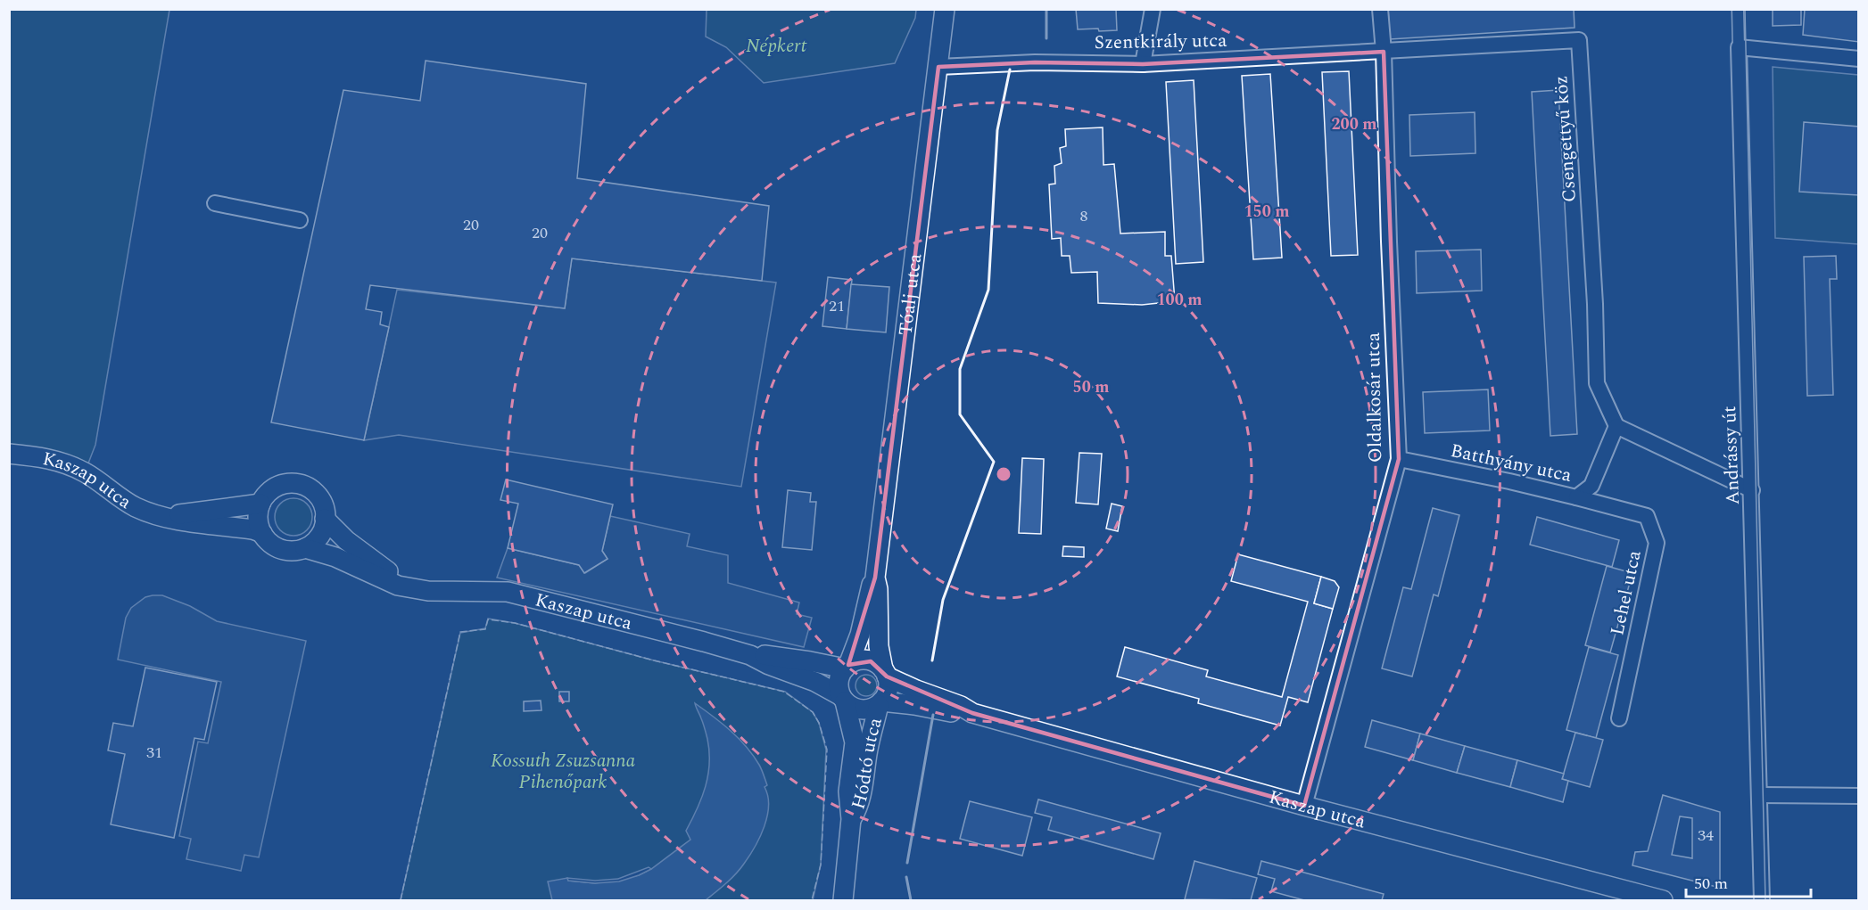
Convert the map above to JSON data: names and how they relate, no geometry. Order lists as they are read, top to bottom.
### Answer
{
  "streets": {
    "street": [
      "Szentkirály utca",
      "Csengettyű köz",
      "Tóalj utca",
      "Oldalkosár utca",
      "Andrássy út",
      "Batthyány utca",
      "Kaszap utca",
      "Lehel utca",
      "Hódtó utca"
    ]
  },
  "crossings": [
    ["Szentkirály utca", "Csengettyű köz"],
    ["Szentkirály utca", "Tóalj utca"],
    ["Szentkirály utca", "Oldalkosár utca"],
    ["Csengettyű köz", "Oldalkosár utca"],
    ["Csengettyű köz", "Batthyány utca"],
    ["Tóalj utca", "Kaszap utca"],
    ["Tóalj utca", "Hódtó utca"],
    ["Oldalkosár utca", "Batthyány utca"],
    ["Oldalkosár utca", "Kaszap utca"],
    ["Batthyány utca", "Lehel utca"],
    ["Kaszap utca", "Hódtó utca"]
  ],
  "parks": ["Népkert", "Kossuth Zsuzsanna Pihenőpark"],
  "house_numbers": [
    "8",
    "20",
    "20",
    "21",
    "31",
    "34"
  ],
  "scale_bar": "50 m",
  "rings": [
    "200 m",
    "150 m",
    "100 m",
    "50 m"
  ]
}
